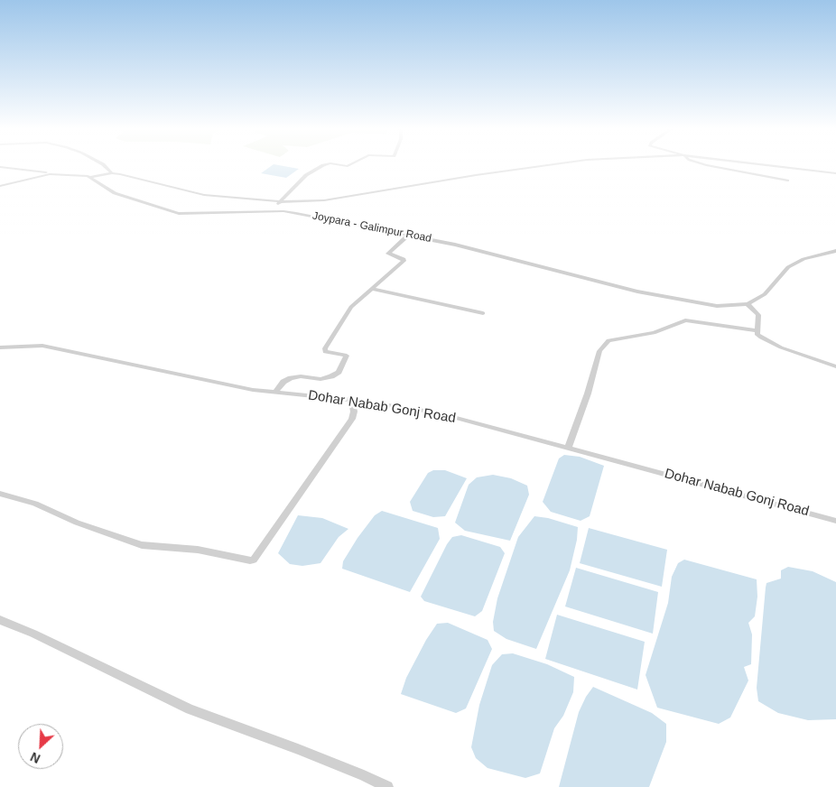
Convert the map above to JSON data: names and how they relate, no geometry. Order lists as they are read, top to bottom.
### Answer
{
  "streets": {
    "street": ["Joypara - Galimpur Road", "Dohar Nabab Gonj Road"]
  },
  "north": "bottom left"
}
